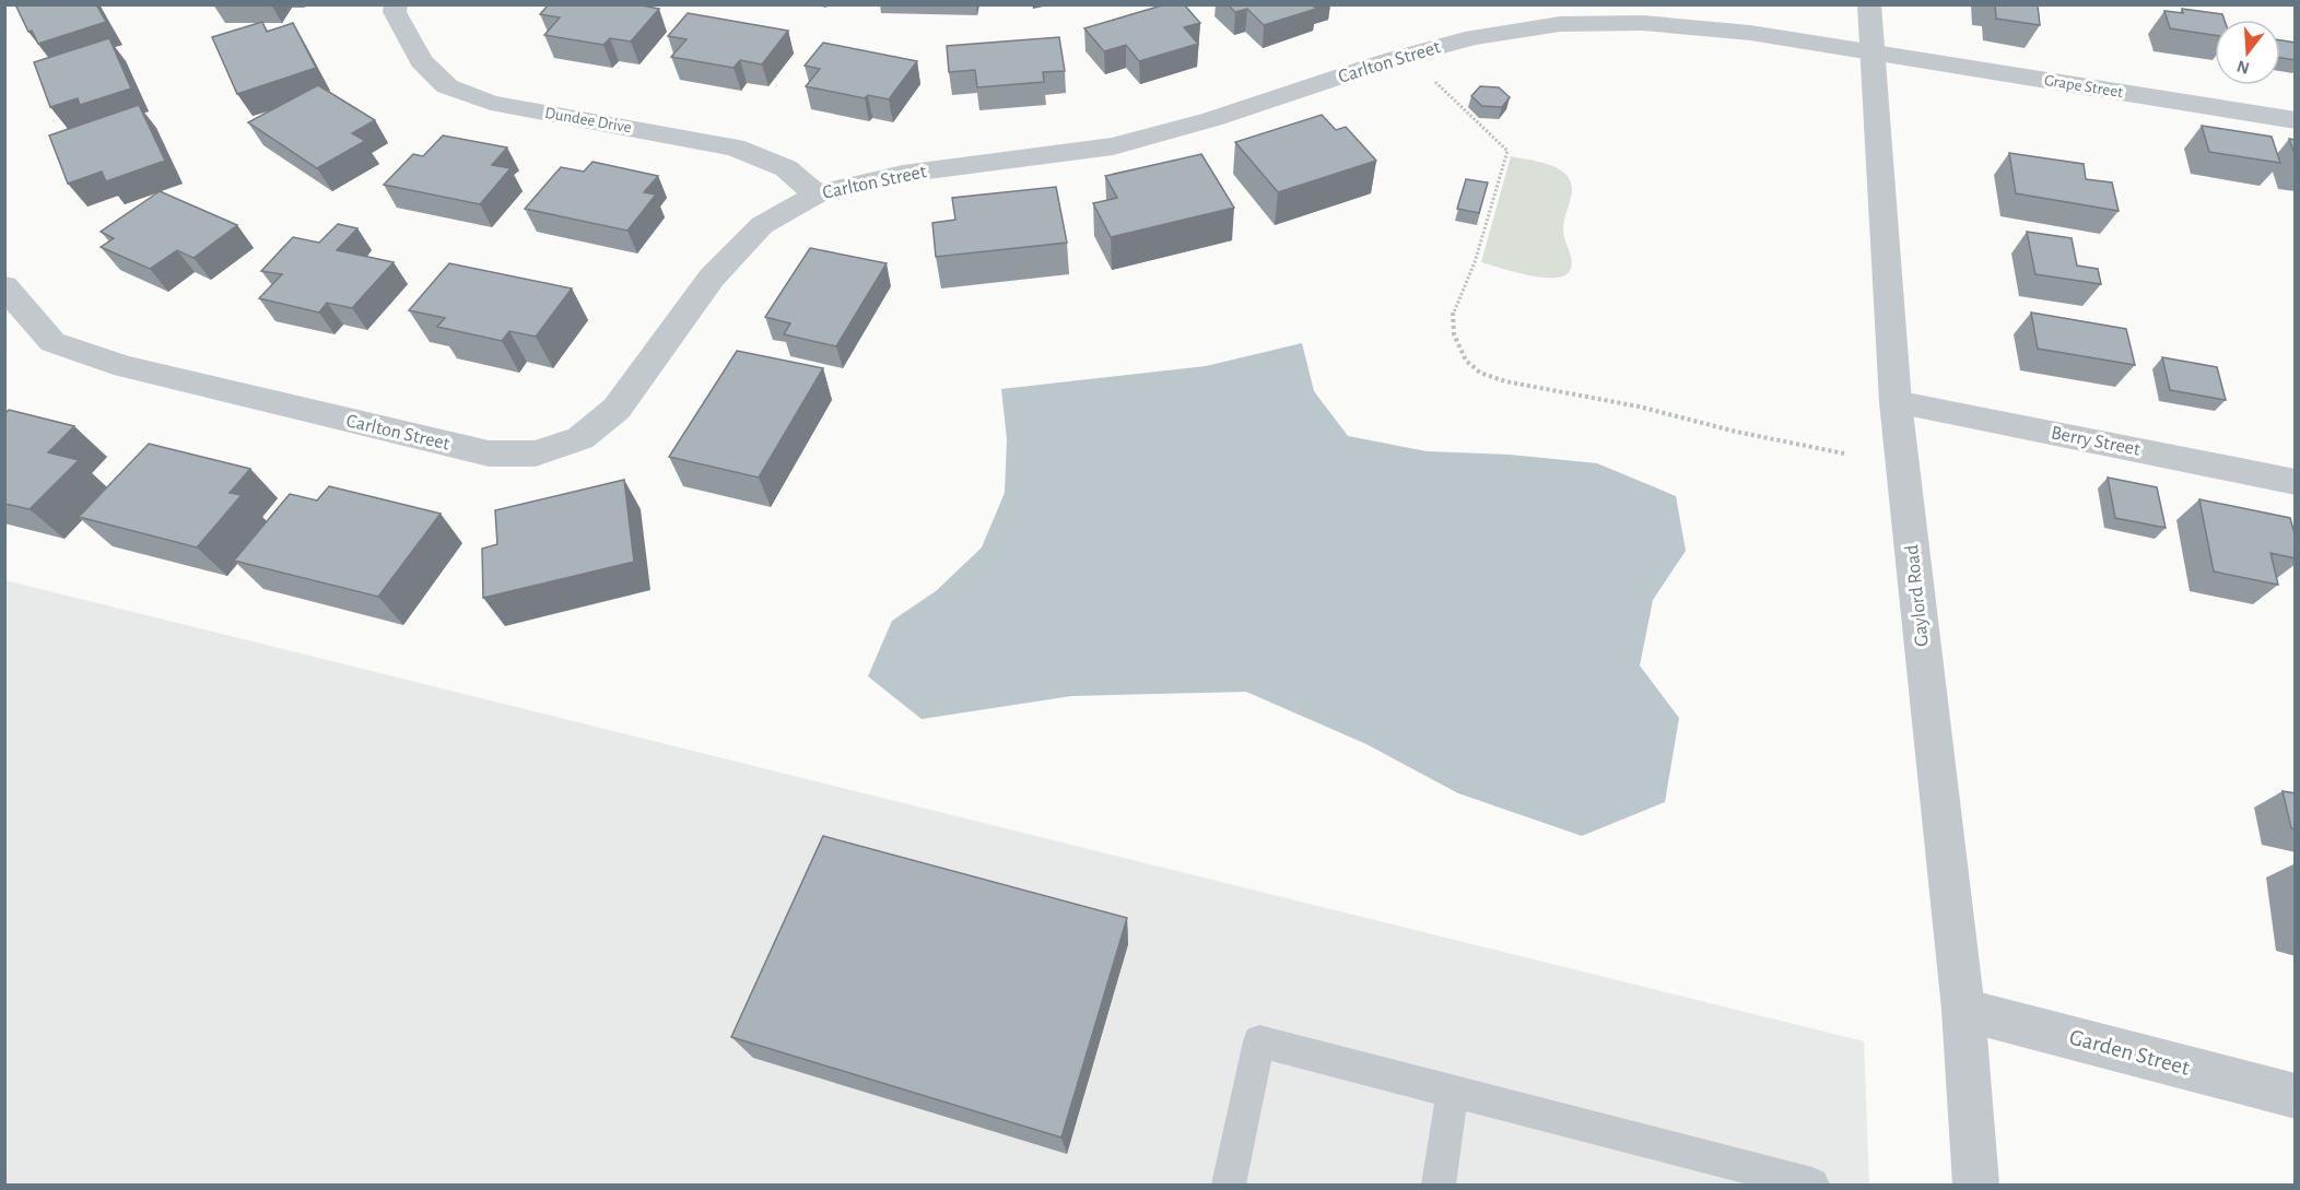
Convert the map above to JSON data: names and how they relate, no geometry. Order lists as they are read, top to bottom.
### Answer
{
  "streets": {
    "street": [
      "Carlton Street",
      "Grape Street",
      "Dundee Drive",
      "Berry Street",
      "Gaylord Road",
      "Garden Street"
    ]
  },
  "crossings": [
    ["Carlton Street", "Grape Street"],
    ["Carlton Street", "Dundee Drive"],
    ["Carlton Street", "Gaylord Road"],
    ["Grape Street", "Gaylord Road"],
    ["Berry Street", "Gaylord Road"],
    ["Gaylord Road", "Garden Street"]
  ],
  "north": "bottom"
}
